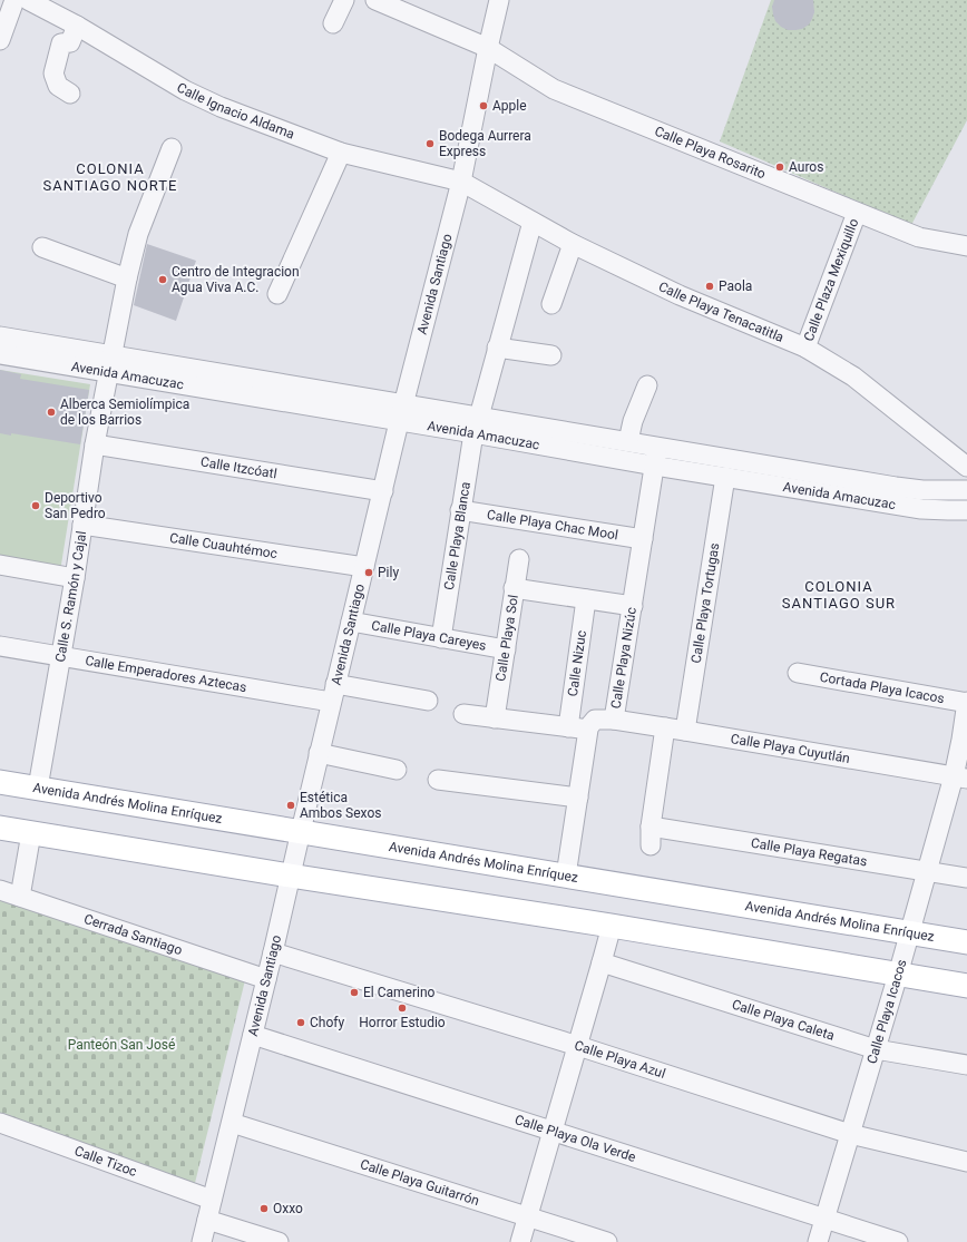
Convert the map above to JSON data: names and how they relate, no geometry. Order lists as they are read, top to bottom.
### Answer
{
  "streets": {
    "main road": ["Avenida Andrés Molina Enríquez"],
    "street": [
      "Calle Ignacio Aldama",
      "Calle Playa Rosarito",
      "Calle Plaza Mexiquillo",
      "Avenida Santiago",
      "Calle Playa Tenacatitla",
      "Avenida Amacuzac",
      "Calle Itzcóatl",
      "Calle Playa Chac Mool",
      "Calle Playa Blanca",
      "Calle Cuauhtémoc",
      "Calle S. Ramón y Cajal",
      "Calle Playa Tortugas",
      "Calle Playa Careyes",
      "Calle Playa Sol",
      "Calle Playa Nizúc",
      "Calle Nizuc",
      "Calle Emperadores Aztecas",
      "Cortada Playa Icacos",
      "Calle Playa Cuyutlán",
      "Calle Playa Regatas",
      "Cerrada Santiago",
      "Calle Playa Icacos",
      "Calle Playa Caleta",
      "Calle Playa Azul",
      "Calle Playa Ola Verde",
      "Calle Tizoc",
      "Calle Playa Guitarrón"
    ]
  },
  "crossings": [
    ["Calle Ignacio Aldama", "Avenida Santiago"],
    ["Calle Ignacio Aldama", "Calle Playa Tenacatitla"],
    ["Calle Playa Rosarito", "Calle Plaza Mexiquillo"],
    ["Calle Playa Rosarito", "Avenida Santiago"],
    ["Calle Plaza Mexiquillo", "Calle Playa Tenacatitla"],
    ["Avenida Santiago", "Calle Playa Tenacatitla"],
    ["Avenida Santiago", "Avenida Amacuzac"],
    ["Avenida Santiago", "Calle Itzcóatl"],
    ["Avenida Santiago", "Calle Cuauhtémoc"],
    ["Avenida Santiago", "Calle Playa Careyes"],
    ["Avenida Santiago", "Calle Emperadores Aztecas"],
    ["Avenida Santiago", "Avenida Andrés Molina Enríquez"],
    ["Avenida Santiago", "Cerrada Santiago"],
    ["Avenida Santiago", "Calle Playa Azul"],
    ["Avenida Santiago", "Calle Playa Ola Verde"],
    ["Avenida Santiago", "Calle Tizoc"],
    ["Avenida Santiago", "Calle Playa Guitarrón"],
    ["Calle Playa Tenacatitla", "Calle Playa Blanca"],
    ["Avenida Amacuzac", "Calle Playa Blanca"],
    ["Avenida Amacuzac", "Calle S. Ramón y Cajal"],
    ["Avenida Amacuzac", "Calle Playa Tortugas"],
    ["Avenida Amacuzac", "Calle Playa Nizúc"],
    ["Calle Itzcóatl", "Calle S. Ramón y Cajal"],
    ["Calle Playa Chac Mool", "Calle Playa Blanca"],
    ["Calle Playa Chac Mool", "Calle Playa Nizúc"],
    ["Calle Playa Blanca", "Calle Playa Careyes"],
    ["Calle Cuauhtémoc", "Calle S. Ramón y Cajal"],
    ["Calle S. Ramón y Cajal", "Calle Emperadores Aztecas"],
    ["Calle S. Ramón y Cajal", "Avenida Andrés Molina Enríquez"],
    ["Calle Playa Tortugas", "Calle Playa Cuyutlán"],
    ["Calle Playa Careyes", "Calle Playa Sol"],
    ["Calle Playa Nizúc", "Calle Playa Cuyutlán"],
    ["Cortada Playa Icacos", "Calle Playa Icacos"],
    ["Calle Playa Cuyutlán", "Calle Playa Icacos"],
    ["Avenida Andrés Molina Enríquez", "Calle Playa Icacos"],
    ["Calle Playa Regatas", "Calle Playa Icacos"],
    ["Calle Playa Icacos", "Calle Playa Caleta"],
    ["Calle Playa Icacos", "Calle Playa Azul"],
    ["Calle Playa Icacos", "Calle Playa Ola Verde"]
  ],
  "districts": ["COLONIA SANTIAGO NORTE", "COLONIA SANTIAGO SUR"],
  "parks": ["Panteón San José"],
  "places": [
    "Apple",
    "Bodega Aurrera Express",
    "Auros",
    "Centro de Integracion Agua Viva A.C.",
    "Paola",
    "Alberca Semiolímpica de los Barrios",
    "Deportivo San Pedro",
    "Pily",
    "Estética Ambos Sexos",
    "El Camerino",
    "Horror Estudio",
    "Chofy",
    "Oxxo"
  ]
}
